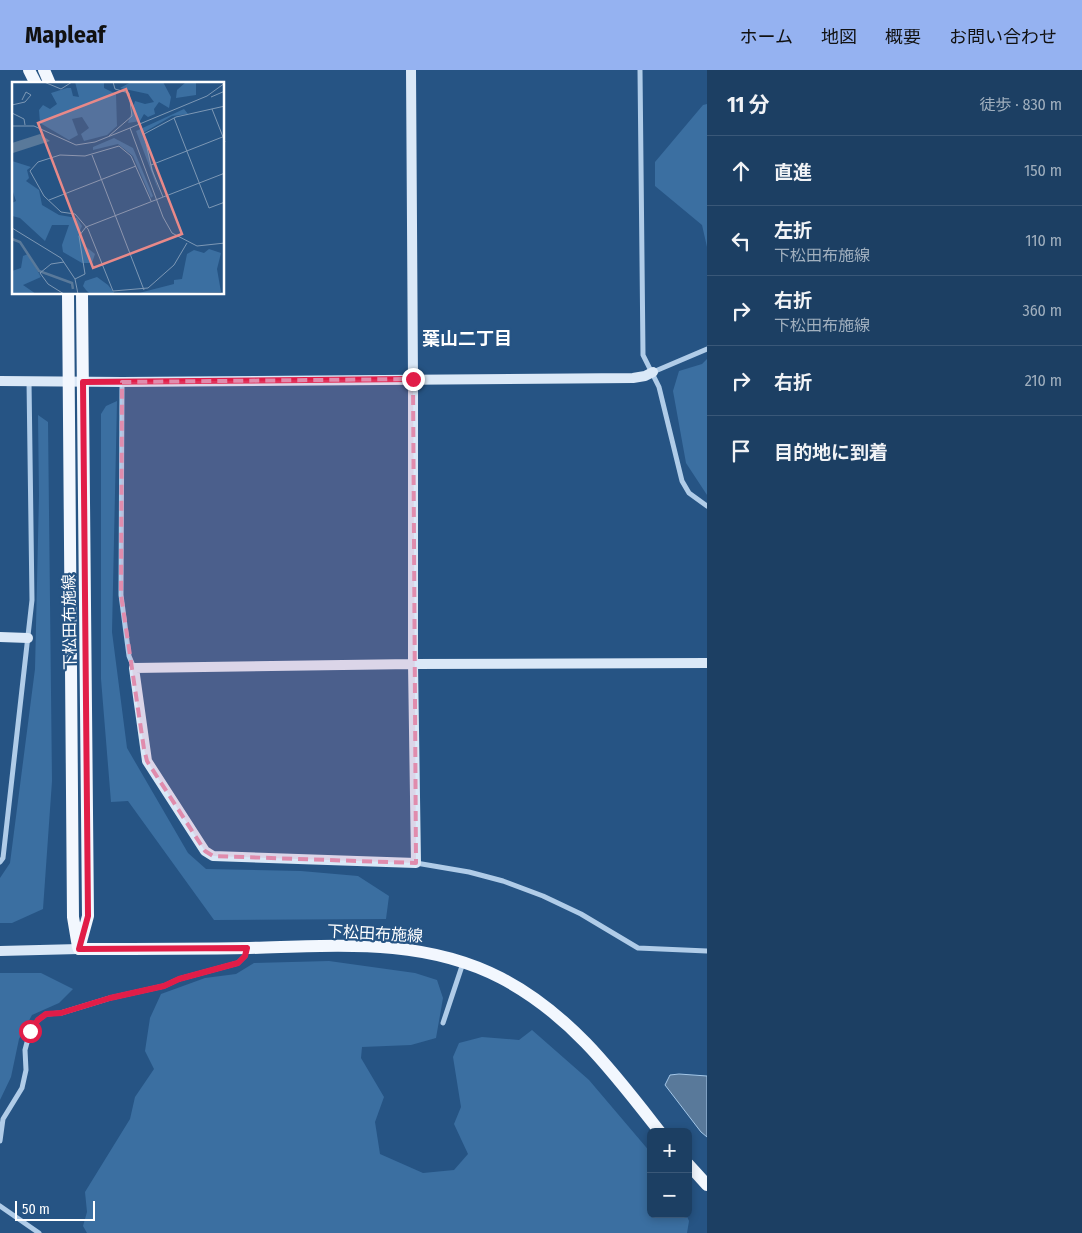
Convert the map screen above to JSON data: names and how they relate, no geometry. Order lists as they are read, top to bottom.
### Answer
{
  "streets": {
    "main road": ["下松田布施線"]
  },
  "districts": ["葉山二丁目"],
  "scale_bar": "50 m",
  "page": {
    "header": "Mapleaf",
    "nav": [
      "ホーム",
      "地図",
      "概要",
      "お問い合わせ"
    ],
    "heading": ["11 分", "徒歩 · 830 m"],
    "list": [
      ["直進", "150 m"],
      ["左折", "下松田布施線", "110 m"],
      ["右折", "下松田布施線", "360 m"],
      ["右折", "210 m"],
      "目的地に到着"
    ],
    "map_buttons": ["+", "−"],
    "scale": "50 m"
  }
}
